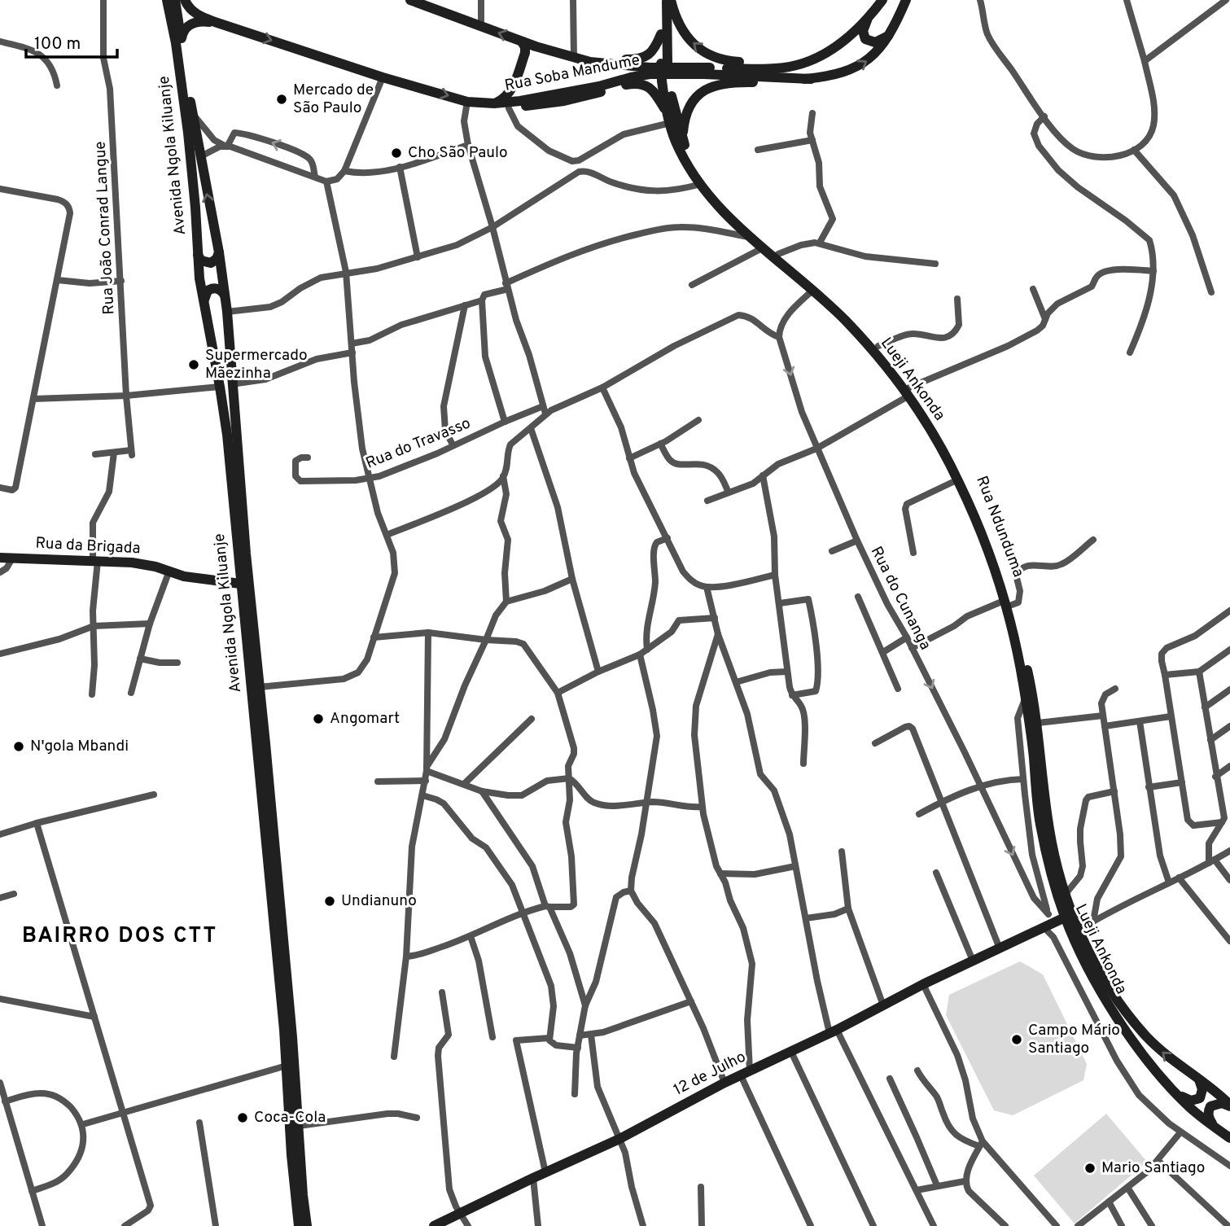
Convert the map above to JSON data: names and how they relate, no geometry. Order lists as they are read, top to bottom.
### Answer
{
  "streets": {
    "main road": [
      "Rua Soba Mandume",
      "Avenida Ngola Kiluanje",
      "Lueji Ankonda",
      "Rua Ndunduma",
      "Rua da Brigada",
      "12 de Julho"
    ],
    "street": ["Rua João Conrad Langue", "Rua do Travasso", "Rua do Cunanga"]
  },
  "crossings": [
    ["Avenida Ngola Kiluanje", "Rua da Brigada"],
    ["Lueji Ankonda", "Rua Ndunduma"],
    ["Lueji Ankonda", "Rua do Cunanga"],
    ["Lueji Ankonda", "12 de Julho"],
    ["Rua do Travasso", "Rua do Cunanga"],
    ["Rua do Cunanga", "12 de Julho"]
  ],
  "districts": ["BAIRRO DOS CTT"],
  "places": [
    "Mercado de São Paulo",
    "Cho São Paulo",
    "Supermercado Mãezinha",
    "Angomart",
    "N'gola Mbandi",
    "Undianuno",
    "Campo Mário Santiago",
    "Coca-Cola",
    "Mario Santiago"
  ],
  "scale_bar": "100 m"
}
